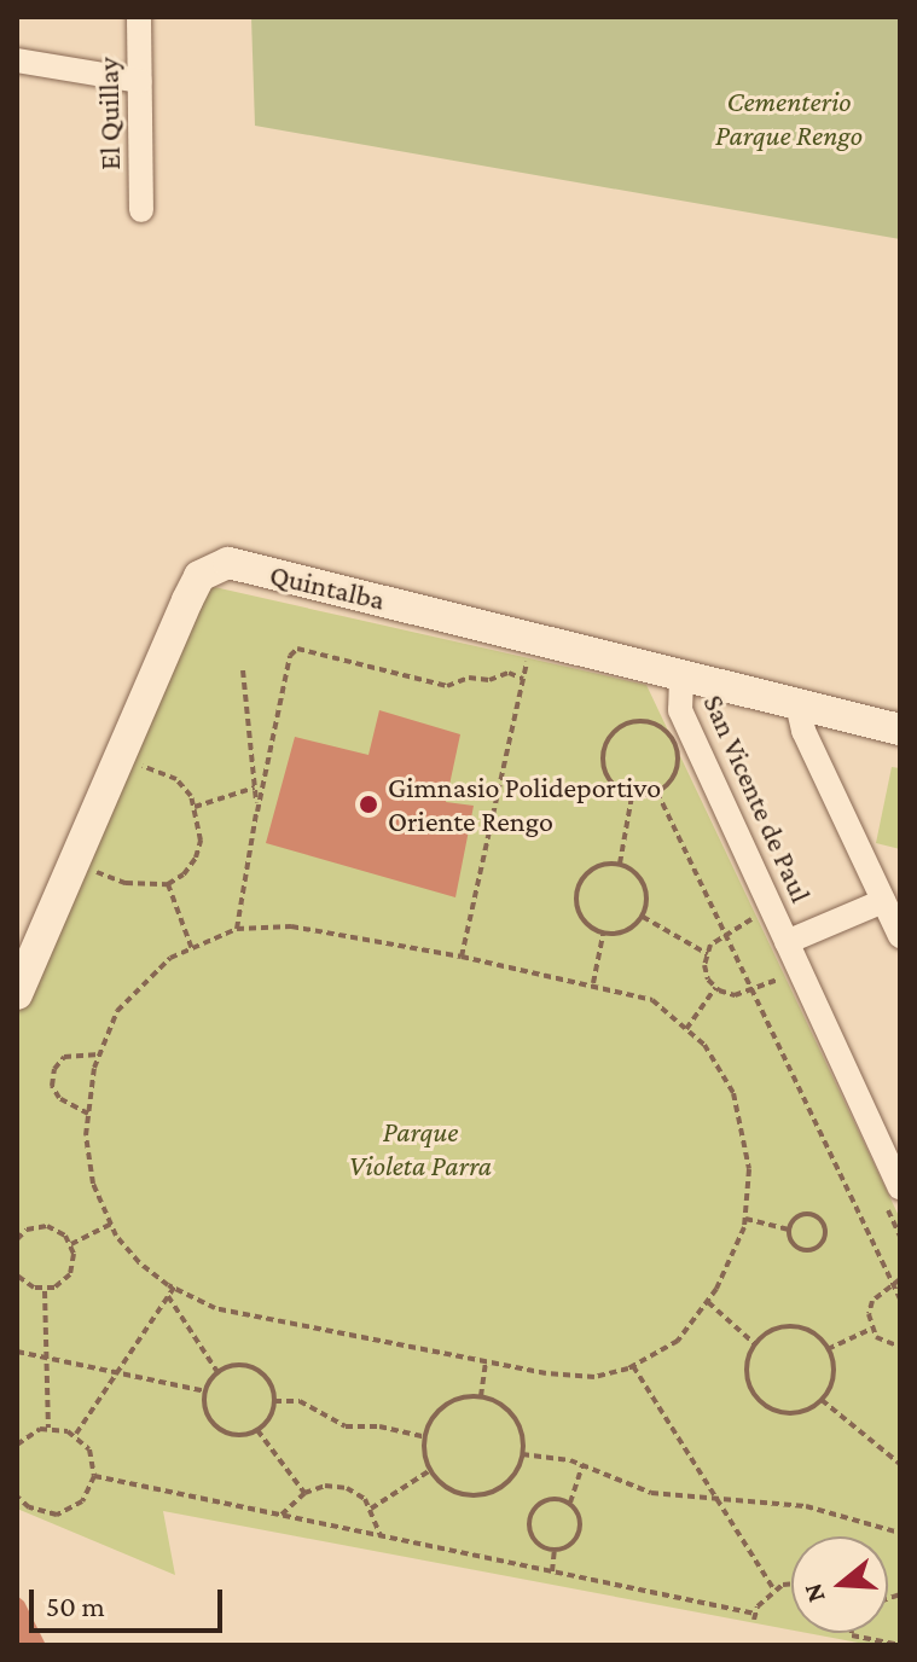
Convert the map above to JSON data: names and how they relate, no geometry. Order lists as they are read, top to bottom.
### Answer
{
  "streets": {
    "street": ["El Quillay", "Quintalba", "San Vicente de Paul"]
  },
  "crossings": [
    ["Quintalba", "San Vicente de Paul"]
  ],
  "parks": ["Cementerio Parque Rengo", "Parque Violeta Parra"],
  "places": ["Gimnasio Polideportivo Oriente Rengo"],
  "scale_bar": "50 m",
  "north": "left"
}
